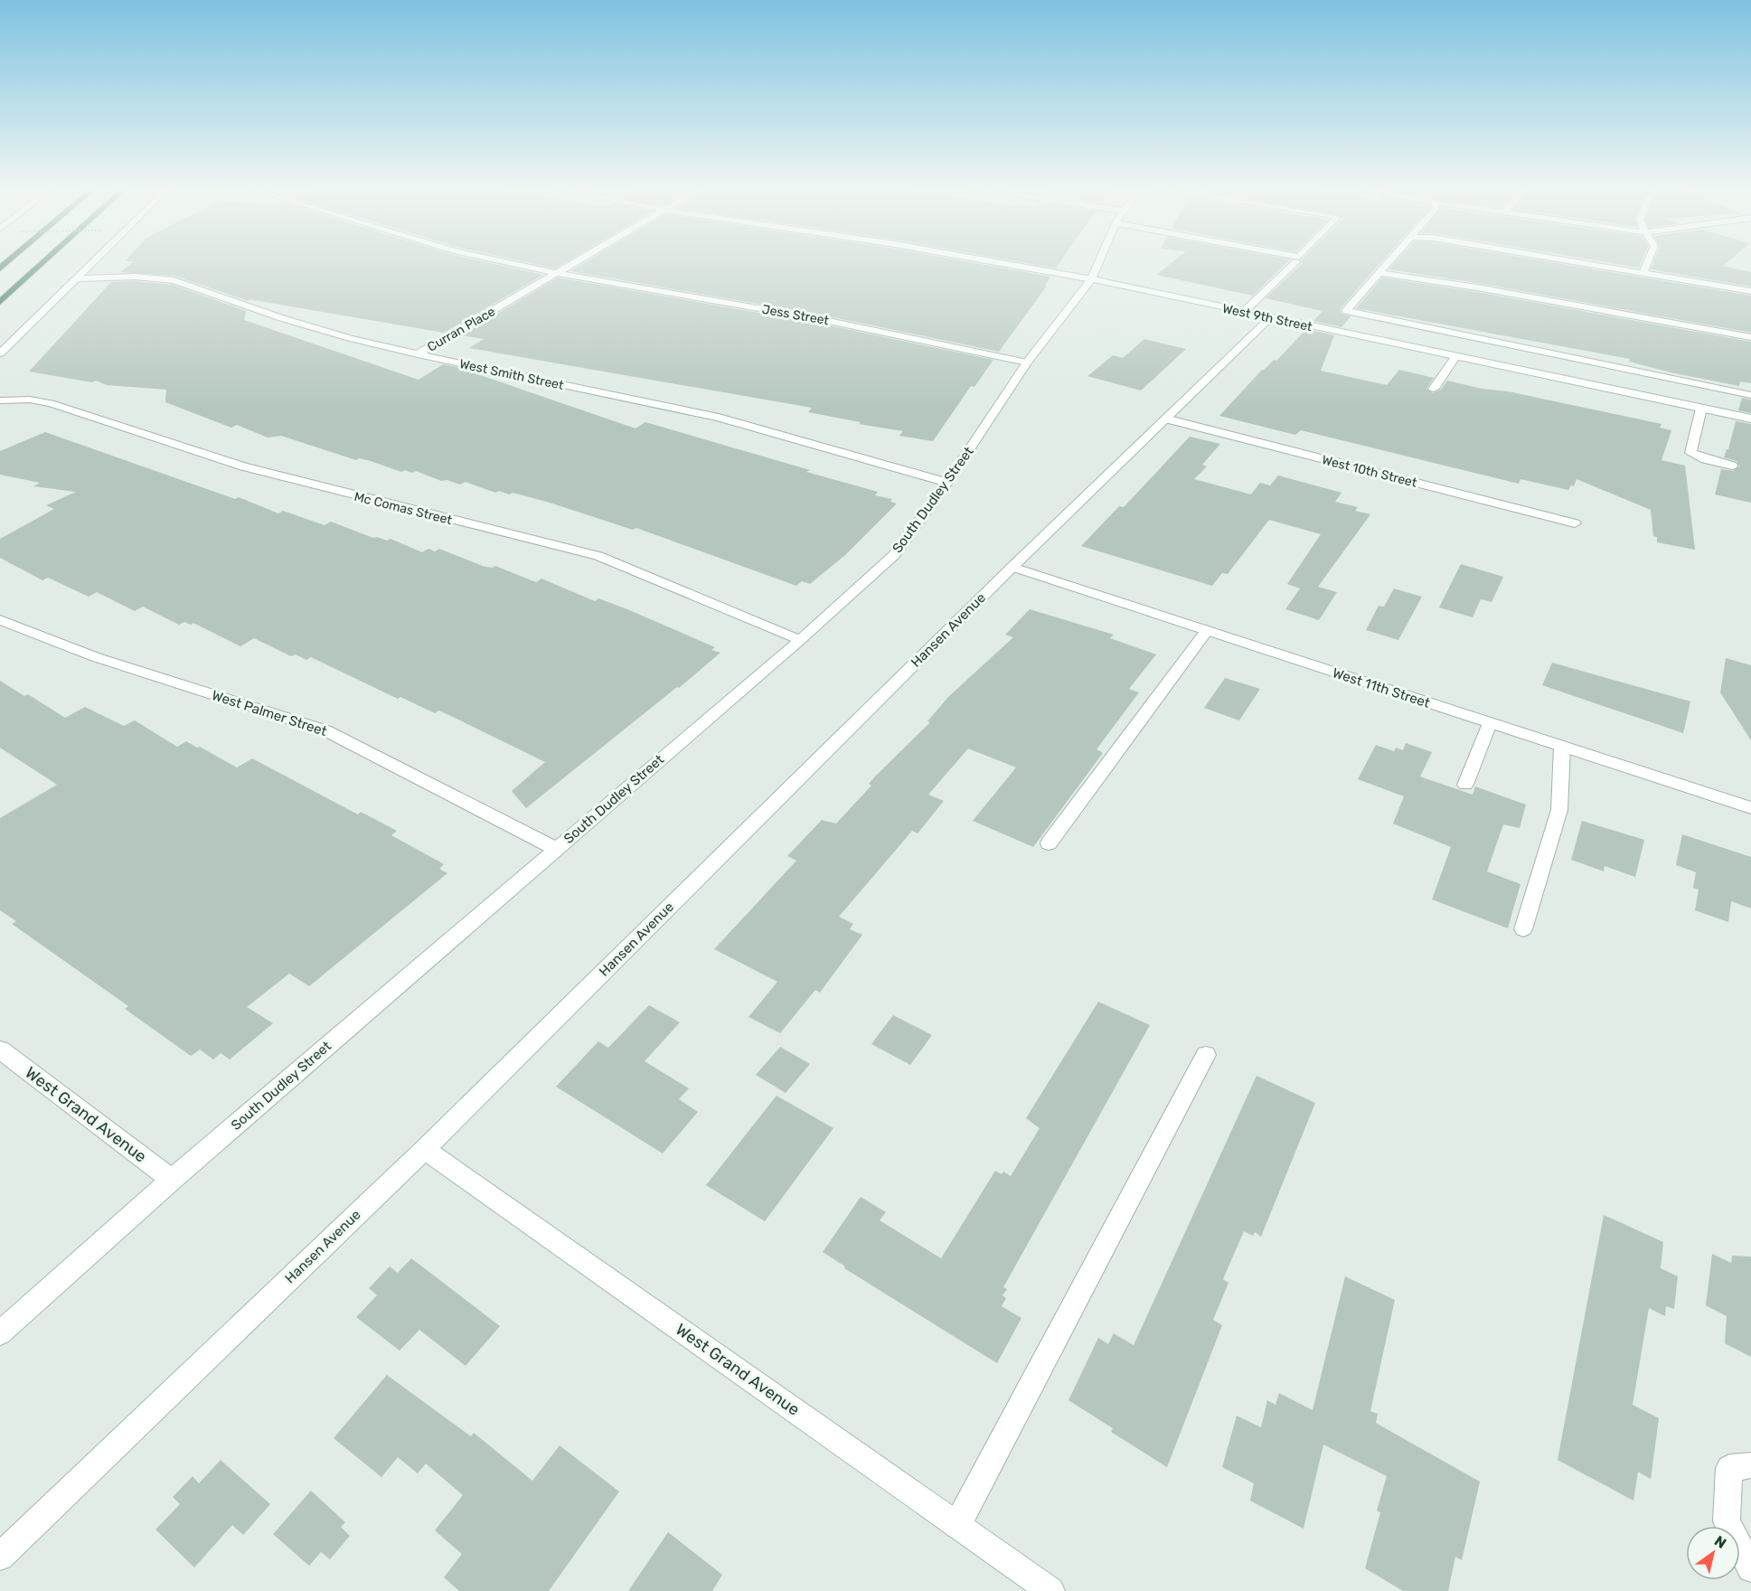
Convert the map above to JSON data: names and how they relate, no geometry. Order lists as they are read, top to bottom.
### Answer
{
  "streets": {
    "street": [
      "Jess Street",
      "West 9th Street",
      "Curran Place",
      "West Smith Street",
      "West 10th Street",
      "South Dudley Street",
      "Mc Comas Street",
      "Hansen Avenue",
      "West 11th Street",
      "West Palmer Street",
      "West Grand Avenue"
    ]
  },
  "crossings": [
    ["Jess Street", "Curran Place"],
    ["Jess Street", "South Dudley Street"],
    ["West 9th Street", "South Dudley Street"],
    ["West 9th Street", "Hansen Avenue"],
    ["Curran Place", "West Smith Street"],
    ["West Smith Street", "South Dudley Street"],
    ["West 10th Street", "Hansen Avenue"],
    ["South Dudley Street", "Mc Comas Street"],
    ["South Dudley Street", "West Palmer Street"],
    ["South Dudley Street", "West Grand Avenue"],
    ["Hansen Avenue", "West 11th Street"],
    ["Hansen Avenue", "West Grand Avenue"]
  ],
  "north": "top right"
}
